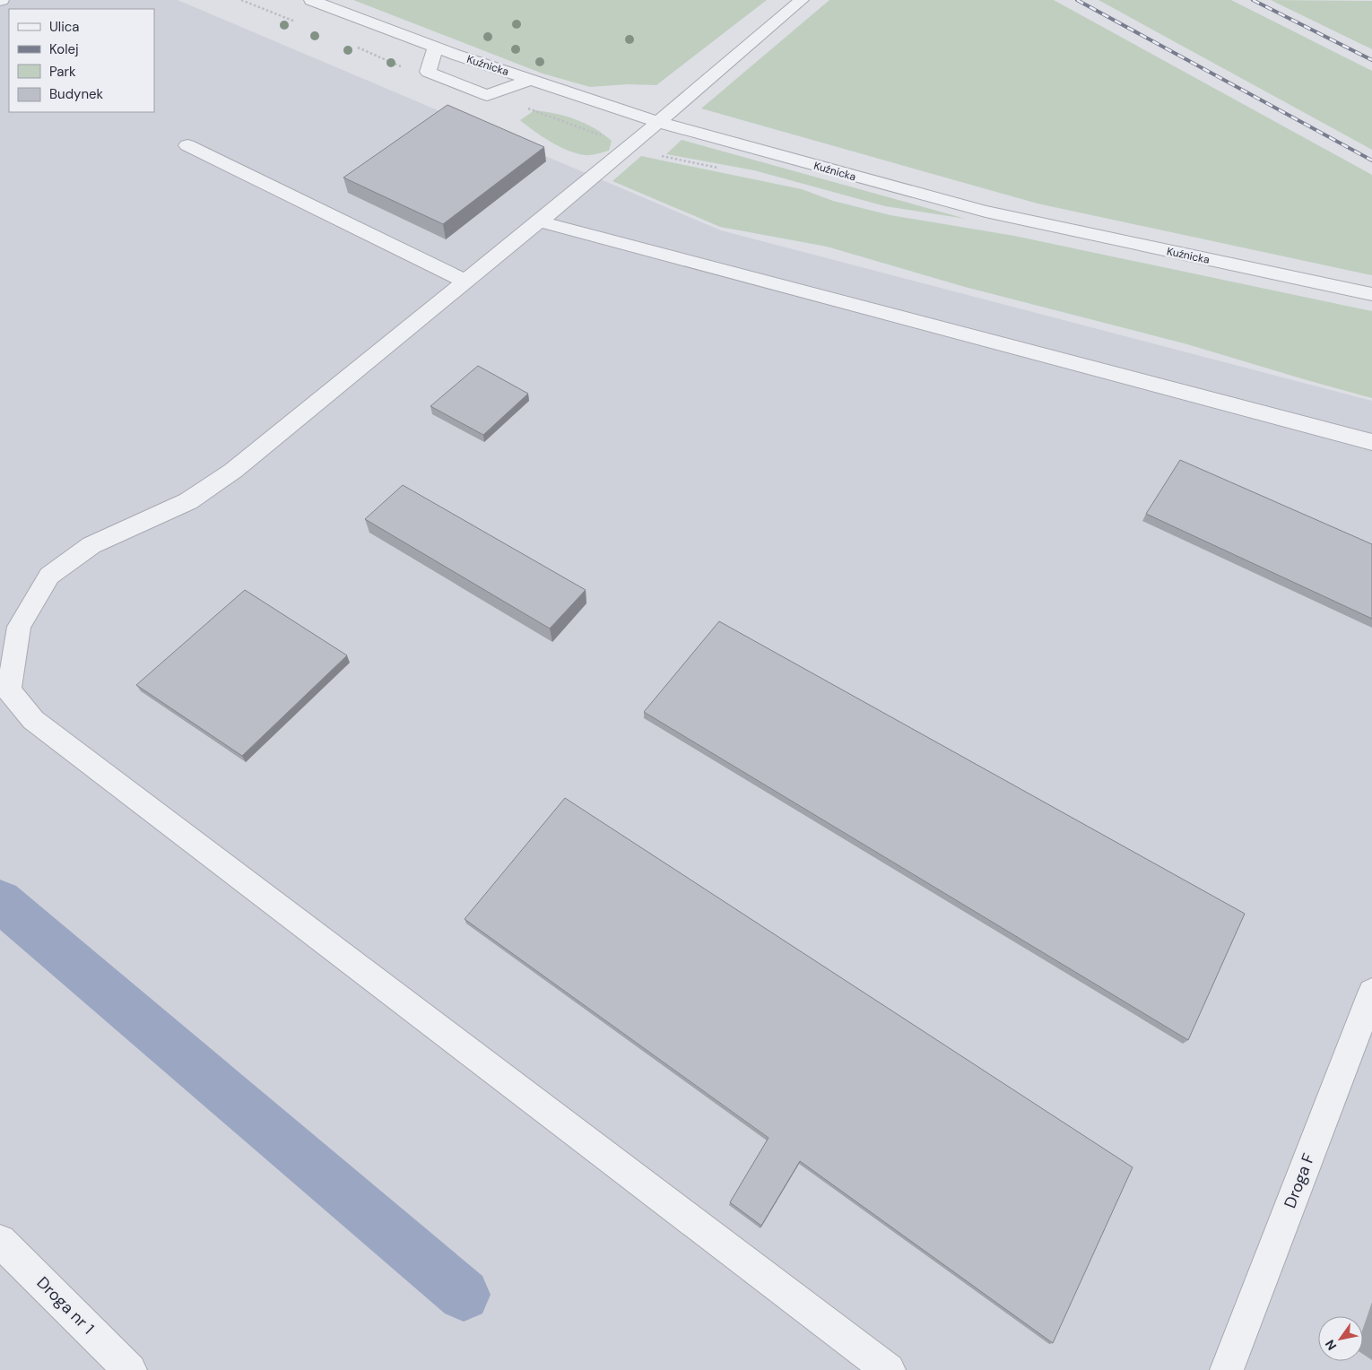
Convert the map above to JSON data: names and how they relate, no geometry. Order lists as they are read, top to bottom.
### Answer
{
  "streets": {
    "street": ["Kuźnicka", "Droga F", "Droga nr 1"]
  },
  "legend": [
    "Ulica",
    "Kolej",
    "Park",
    "Budynek"
  ],
  "north": "bottom left"
}
